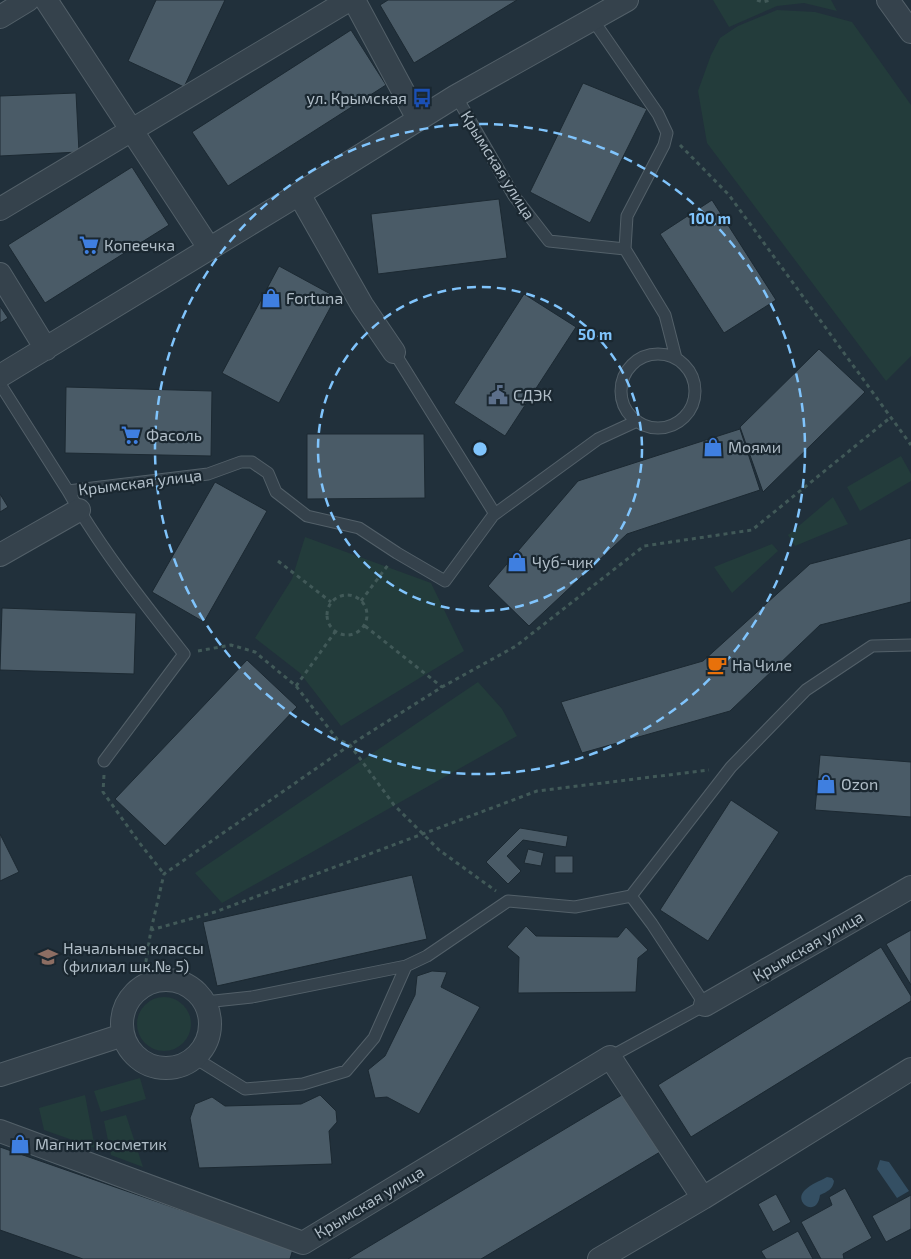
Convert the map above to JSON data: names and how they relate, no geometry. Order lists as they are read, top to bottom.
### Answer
{
  "streets": {
    "street": ["Крымская улица"]
  },
  "places": {
    "bus stop": ["ул. Крымская"],
    "supermarket": ["Копеечка", "Фасоль"],
    "shop": [
      "Fortuna",
      "Моями",
      "Чуб-чик",
      "Ozon",
      "Магнит косметик"
    ],
    "public building": ["СДЭК"],
    "cafe": ["На Чиле"],
    "school or university": ["Начальные классы (филиал шк.№ 5)"]
  },
  "rings": ["100 m", "50 m"]
}
